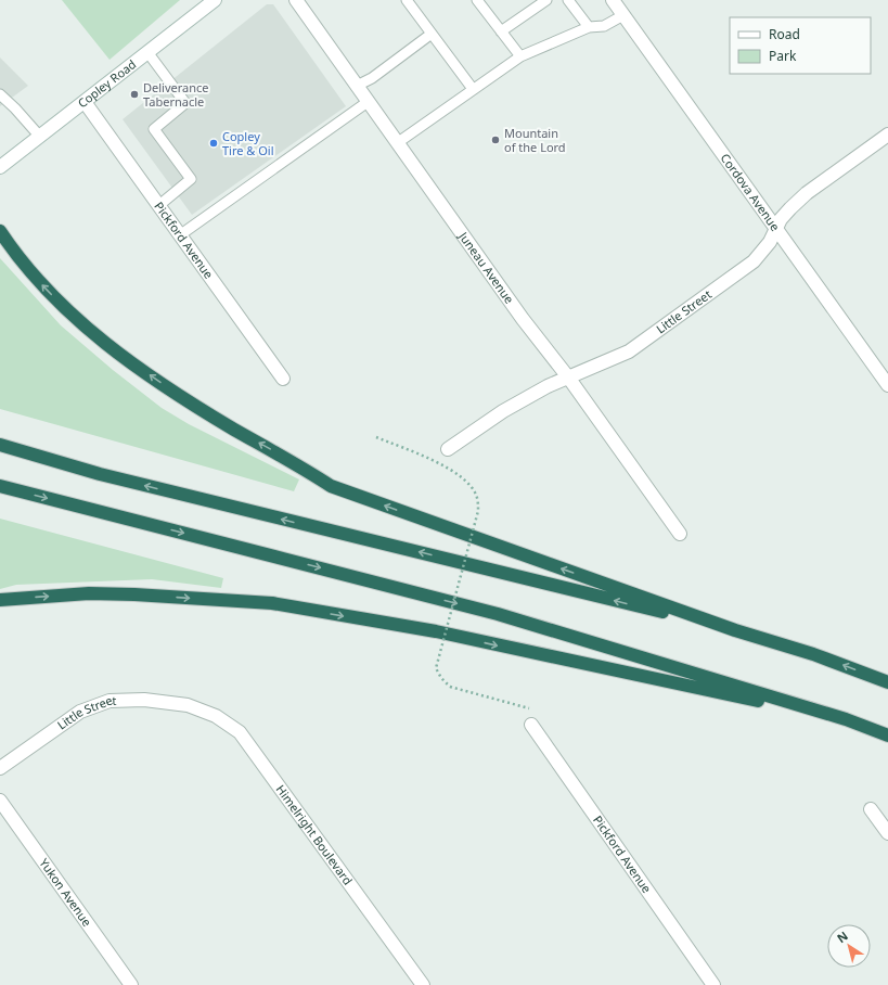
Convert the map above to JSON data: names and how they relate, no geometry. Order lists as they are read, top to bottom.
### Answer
{
  "streets": {
    "street": [
      "Copley Road",
      "Cordova Avenue",
      "Pickford Avenue",
      "Juneau Avenue",
      "Little Street",
      "Himelright Boulevard",
      "Yukon Avenue"
    ]
  },
  "crossings": [
    ["Copley Road", "Pickford Avenue"],
    ["Cordova Avenue", "Little Street"],
    ["Juneau Avenue", "Little Street"],
    ["Little Street", "Himelright Boulevard"]
  ],
  "places": ["Deliverance Tabernacle", "Mountain of the Lord", "Copley Tire & Oil"],
  "legend": ["Road", "Park"],
  "north": "top left"
}
